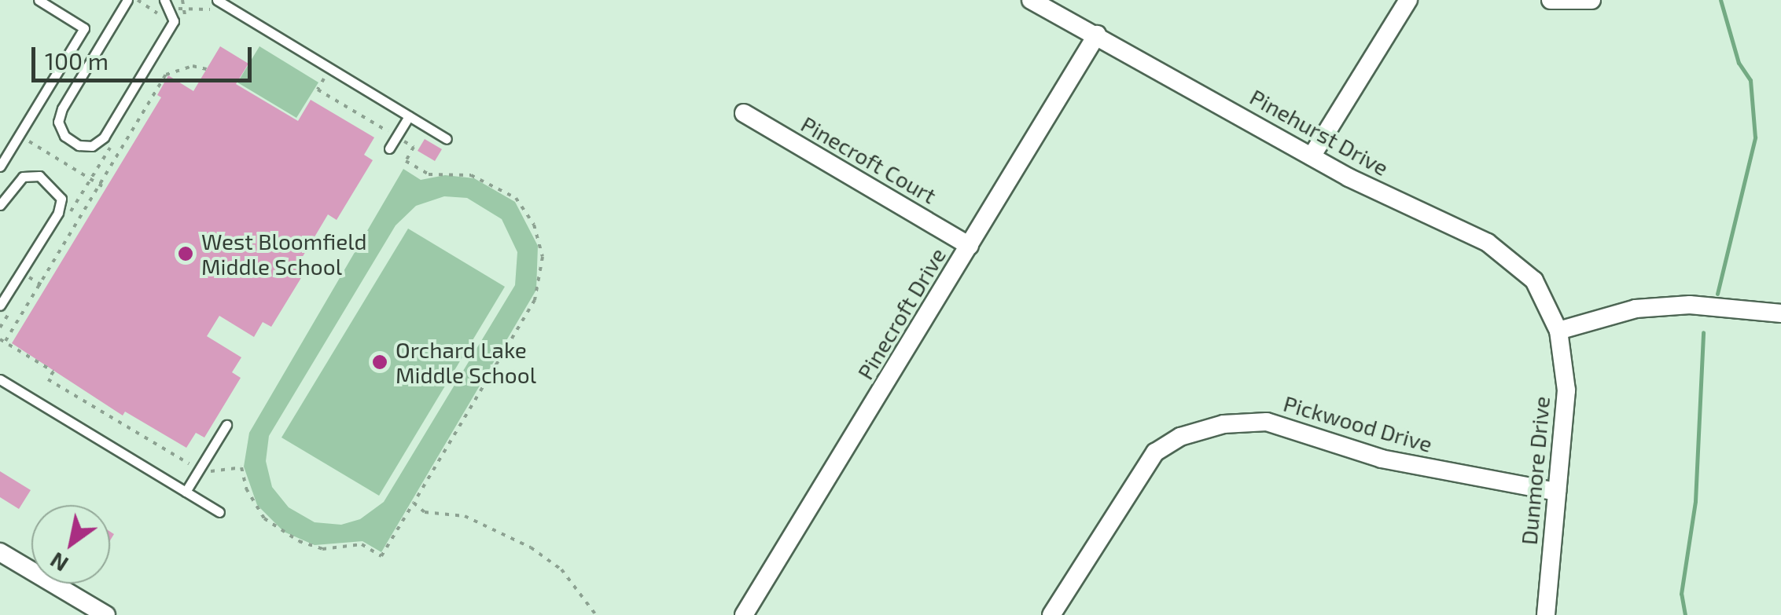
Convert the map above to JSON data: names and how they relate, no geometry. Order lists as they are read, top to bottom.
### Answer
{
  "streets": {
    "street": [
      "Pinehurst Drive",
      "Pinecroft Court",
      "Pinecroft Drive",
      "Pickwood Drive",
      "Dunmore Drive"
    ]
  },
  "crossings": [
    ["Pinehurst Drive", "Pinecroft Drive"],
    ["Pinehurst Drive", "Dunmore Drive"],
    ["Pinecroft Court", "Pinecroft Drive"],
    ["Pickwood Drive", "Dunmore Drive"]
  ],
  "places": ["West Bloomfield Middle School", "Orchard Lake Middle School"],
  "scale_bar": "100 m",
  "north": "bottom left"
}
